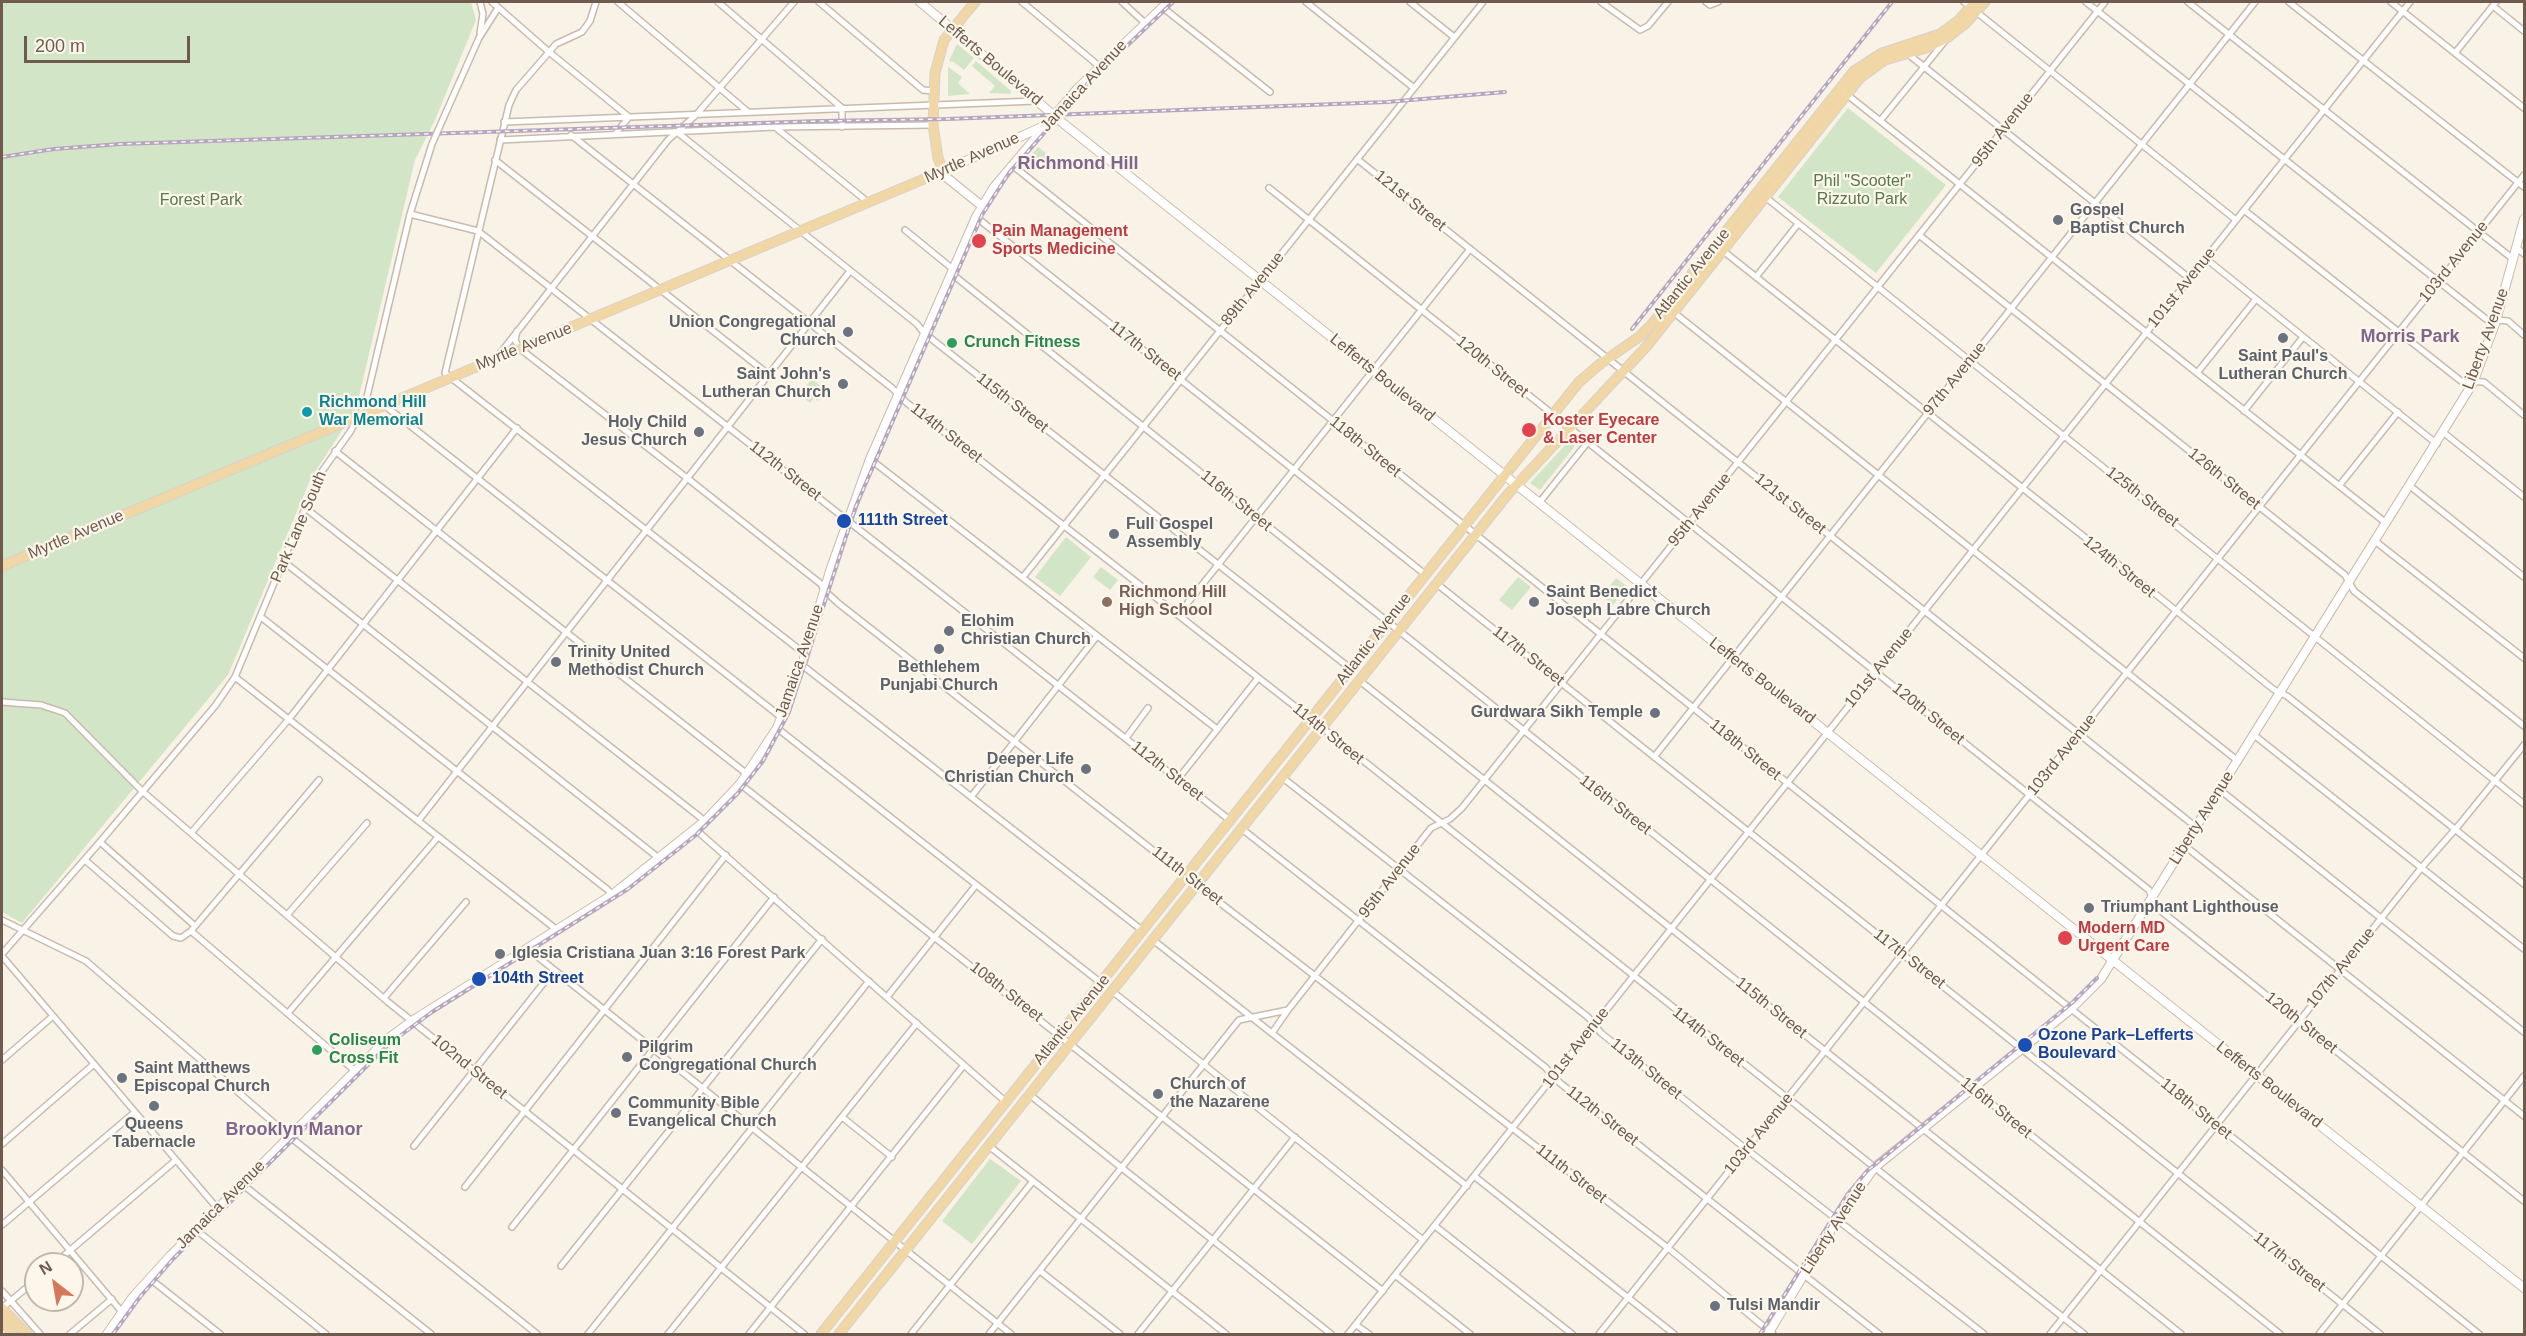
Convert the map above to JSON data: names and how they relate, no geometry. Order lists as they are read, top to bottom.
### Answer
{
  "streets": {
    "main road": ["Myrtle Avenue", "Atlantic Avenue"],
    "street": [
      "Lefferts Boulevard",
      "Jamaica Avenue",
      "95th Avenue",
      "121st Street",
      "103rd Avenue",
      "101st Avenue",
      "89th Avenue",
      "Liberty Avenue",
      "117th Street",
      "120th Street",
      "97th Avenue",
      "115th Street",
      "114th Street",
      "118th Street",
      "112th Street",
      "126th Street",
      "125th Street",
      "116th Street",
      "Park Lane South",
      "124th Street",
      "111th Street",
      "107th Avenue",
      "108th Street",
      "102nd Street",
      "113th Street"
    ]
  },
  "crossings": [
    ["Lefferts Boulevard", "Jamaica Avenue"],
    ["Lefferts Boulevard", "95th Avenue"],
    ["Lefferts Boulevard", "103rd Avenue"],
    ["Lefferts Boulevard", "Atlantic Avenue"],
    ["Lefferts Boulevard", "101st Avenue"],
    ["Lefferts Boulevard", "89th Avenue"],
    ["Lefferts Boulevard", "Liberty Avenue"],
    ["Lefferts Boulevard", "97th Avenue"],
    ["Lefferts Boulevard", "107th Avenue"],
    ["Jamaica Avenue", "Myrtle Avenue"],
    ["Jamaica Avenue", "117th Street"],
    ["Jamaica Avenue", "115th Street"],
    ["Jamaica Avenue", "114th Street"],
    ["Jamaica Avenue", "118th Street"],
    ["Jamaica Avenue", "112th Street"],
    ["Jamaica Avenue", "116th Street"],
    ["Jamaica Avenue", "111th Street"],
    ["Jamaica Avenue", "108th Street"],
    ["Jamaica Avenue", "102nd Street"],
    ["95th Avenue", "121st Street"],
    ["95th Avenue", "117th Street"],
    ["95th Avenue", "120th Street"],
    ["95th Avenue", "115th Street"],
    ["95th Avenue", "114th Street"],
    ["95th Avenue", "118th Street"],
    ["95th Avenue", "112th Street"],
    ["95th Avenue", "126th Street"],
    ["95th Avenue", "125th Street"],
    ["95th Avenue", "116th Street"],
    ["95th Avenue", "124th Street"],
    ["95th Avenue", "111th Street"],
    ["95th Avenue", "113th Street"],
    ["Myrtle Avenue", "115th Street"],
    ["Myrtle Avenue", "114th Street"],
    ["Myrtle Avenue", "112th Street"],
    ["Myrtle Avenue", "Park Lane South"],
    ["Myrtle Avenue", "111th Street"],
    ["121st Street", "103rd Avenue"],
    ["121st Street", "Atlantic Avenue"],
    ["121st Street", "101st Avenue"],
    ["121st Street", "89th Avenue"],
    ["121st Street", "Liberty Avenue"],
    ["121st Street", "97th Avenue"],
    ["103rd Avenue", "117th Street"],
    ["103rd Avenue", "120th Street"],
    ["103rd Avenue", "115th Street"],
    ["103rd Avenue", "114th Street"],
    ["103rd Avenue", "118th Street"],
    ["103rd Avenue", "112th Street"],
    ["103rd Avenue", "126th Street"],
    ["103rd Avenue", "125th Street"],
    ["103rd Avenue", "116th Street"],
    ["103rd Avenue", "124th Street"],
    ["103rd Avenue", "111th Street"],
    ["103rd Avenue", "113th Street"],
    ["Atlantic Avenue", "117th Street"],
    ["Atlantic Avenue", "120th Street"],
    ["Atlantic Avenue", "115th Street"],
    ["Atlantic Avenue", "114th Street"],
    ["Atlantic Avenue", "118th Street"],
    ["Atlantic Avenue", "112th Street"],
    ["Atlantic Avenue", "125th Street"],
    ["Atlantic Avenue", "116th Street"],
    ["Atlantic Avenue", "124th Street"],
    ["Atlantic Avenue", "111th Street"],
    ["Atlantic Avenue", "108th Street"],
    ["Atlantic Avenue", "113th Street"],
    ["101st Avenue", "117th Street"],
    ["101st Avenue", "120th Street"],
    ["101st Avenue", "115th Street"],
    ["101st Avenue", "114th Street"],
    ["101st Avenue", "118th Street"],
    ["101st Avenue", "112th Street"],
    ["101st Avenue", "126th Street"],
    ["101st Avenue", "125th Street"],
    ["101st Avenue", "116th Street"],
    ["101st Avenue", "124th Street"],
    ["101st Avenue", "111th Street"],
    ["101st Avenue", "108th Street"],
    ["101st Avenue", "113th Street"],
    ["89th Avenue", "117th Street"],
    ["89th Avenue", "120th Street"],
    ["89th Avenue", "115th Street"],
    ["89th Avenue", "114th Street"],
    ["89th Avenue", "118th Street"],
    ["89th Avenue", "116th Street"],
    ["Liberty Avenue", "117th Street"],
    ["Liberty Avenue", "120th Street"],
    ["Liberty Avenue", "115th Street"],
    ["Liberty Avenue", "114th Street"],
    ["Liberty Avenue", "118th Street"],
    ["Liberty Avenue", "112th Street"],
    ["Liberty Avenue", "126th Street"],
    ["Liberty Avenue", "125th Street"],
    ["Liberty Avenue", "116th Street"],
    ["Liberty Avenue", "124th Street"],
    ["Liberty Avenue", "111th Street"],
    ["Liberty Avenue", "113th Street"],
    ["117th Street", "97th Avenue"],
    ["117th Street", "107th Avenue"],
    ["120th Street", "97th Avenue"],
    ["120th Street", "107th Avenue"],
    ["97th Avenue", "118th Street"],
    ["97th Avenue", "126th Street"],
    ["97th Avenue", "125th Street"],
    ["97th Avenue", "124th Street"],
    ["115th Street", "107th Avenue"],
    ["114th Street", "107th Avenue"],
    ["118th Street", "107th Avenue"],
    ["112th Street", "Park Lane South"],
    ["125th Street", "107th Avenue"],
    ["116th Street", "107th Avenue"],
    ["Park Lane South", "102nd Street"],
    ["124th Street", "107th Avenue"]
  ],
  "districts": ["Richmond Hill", "Morris Park", "Brooklyn Manor"],
  "parks": ["Phil \"Scooter\" Rizzuto Park", "Forest Park"],
  "places": [
    "Gospel Baptist Church",
    "Pain Management Sports Medicine",
    "Union Congregational Church",
    "Saint Paul's Lutheran Church",
    "Crunch Fitness",
    "Saint John's Lutheran Church",
    "Richmond Hill War Memorial",
    "Koster Eyecare & Laser Center",
    "Holy Child Jesus Church",
    "111th Street",
    "Full Gospel Assembly",
    "Richmond Hill High School",
    "Saint Benedict Joseph Labre Church",
    "Elohim Christian Church",
    "Bethlehem Punjabi Church",
    "Trinity United Methodist Church",
    "Gurdwara Sikh Temple",
    "Deeper Life Christian Church",
    "Triumphant Lighthouse",
    "Modern MD Urgent Care",
    "Iglesia Cristiana Juan 3:16 Forest Park",
    "104th Street",
    "Ozone Park–Lefferts Boulevard",
    "Coliseum Cross Fit",
    "Pilgrim Congregational Church",
    "Saint Matthews Episcopal Church",
    "Church of the Nazarene",
    "Queens Tabernacle",
    "Community Bible Evangelical Church",
    "Tulsi Mandir"
  ],
  "scale_bar": "200 m",
  "north": "top left"
}
